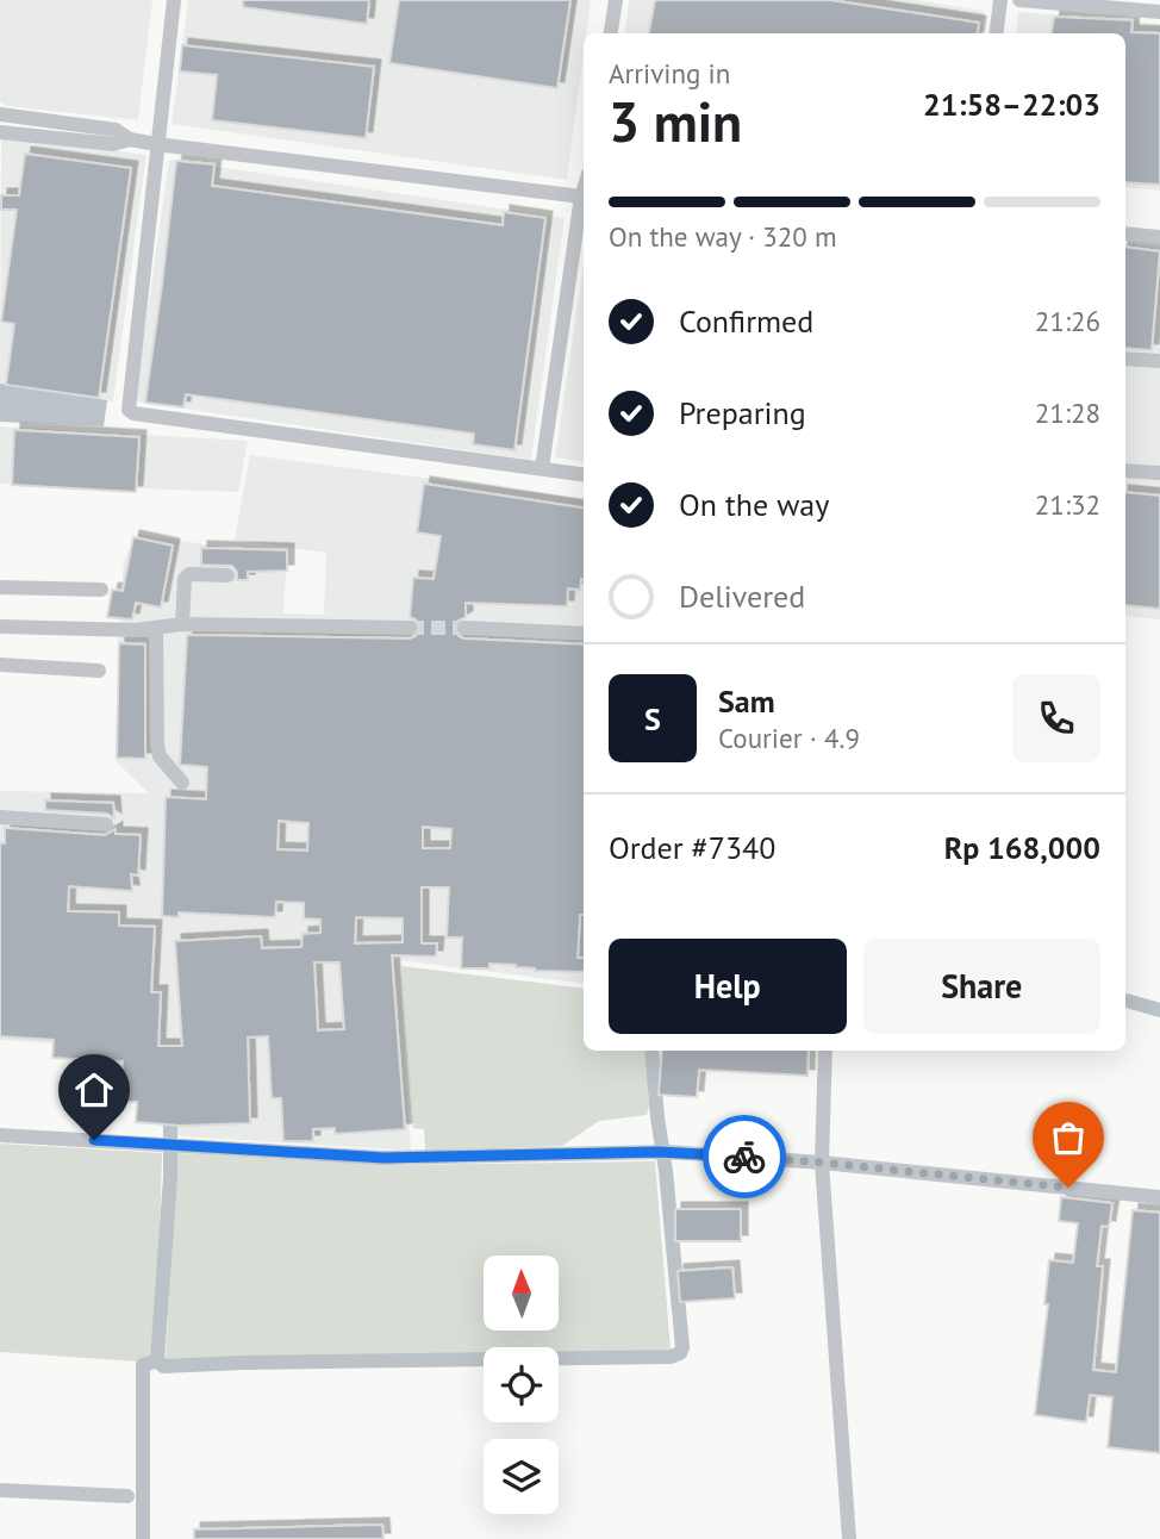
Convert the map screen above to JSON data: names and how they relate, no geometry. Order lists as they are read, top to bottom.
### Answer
{
  "north": "top",
  "page": {
    "heading": ["3 min", "Arriving in", "21:58–22:03"],
    "panel": [
      "Sam",
      "Courier · 4.9",
      "Order #7340",
      "Rp 168,000"
    ],
    "bar": "On the way · 320 m",
    "list": [
      ["Confirmed", "21:26"],
      ["Preparing", "21:28"],
      ["On the way", "21:32"],
      "Delivered"
    ],
    "round": "S",
    "buttons": ["Help", "Share"]
  }
}
